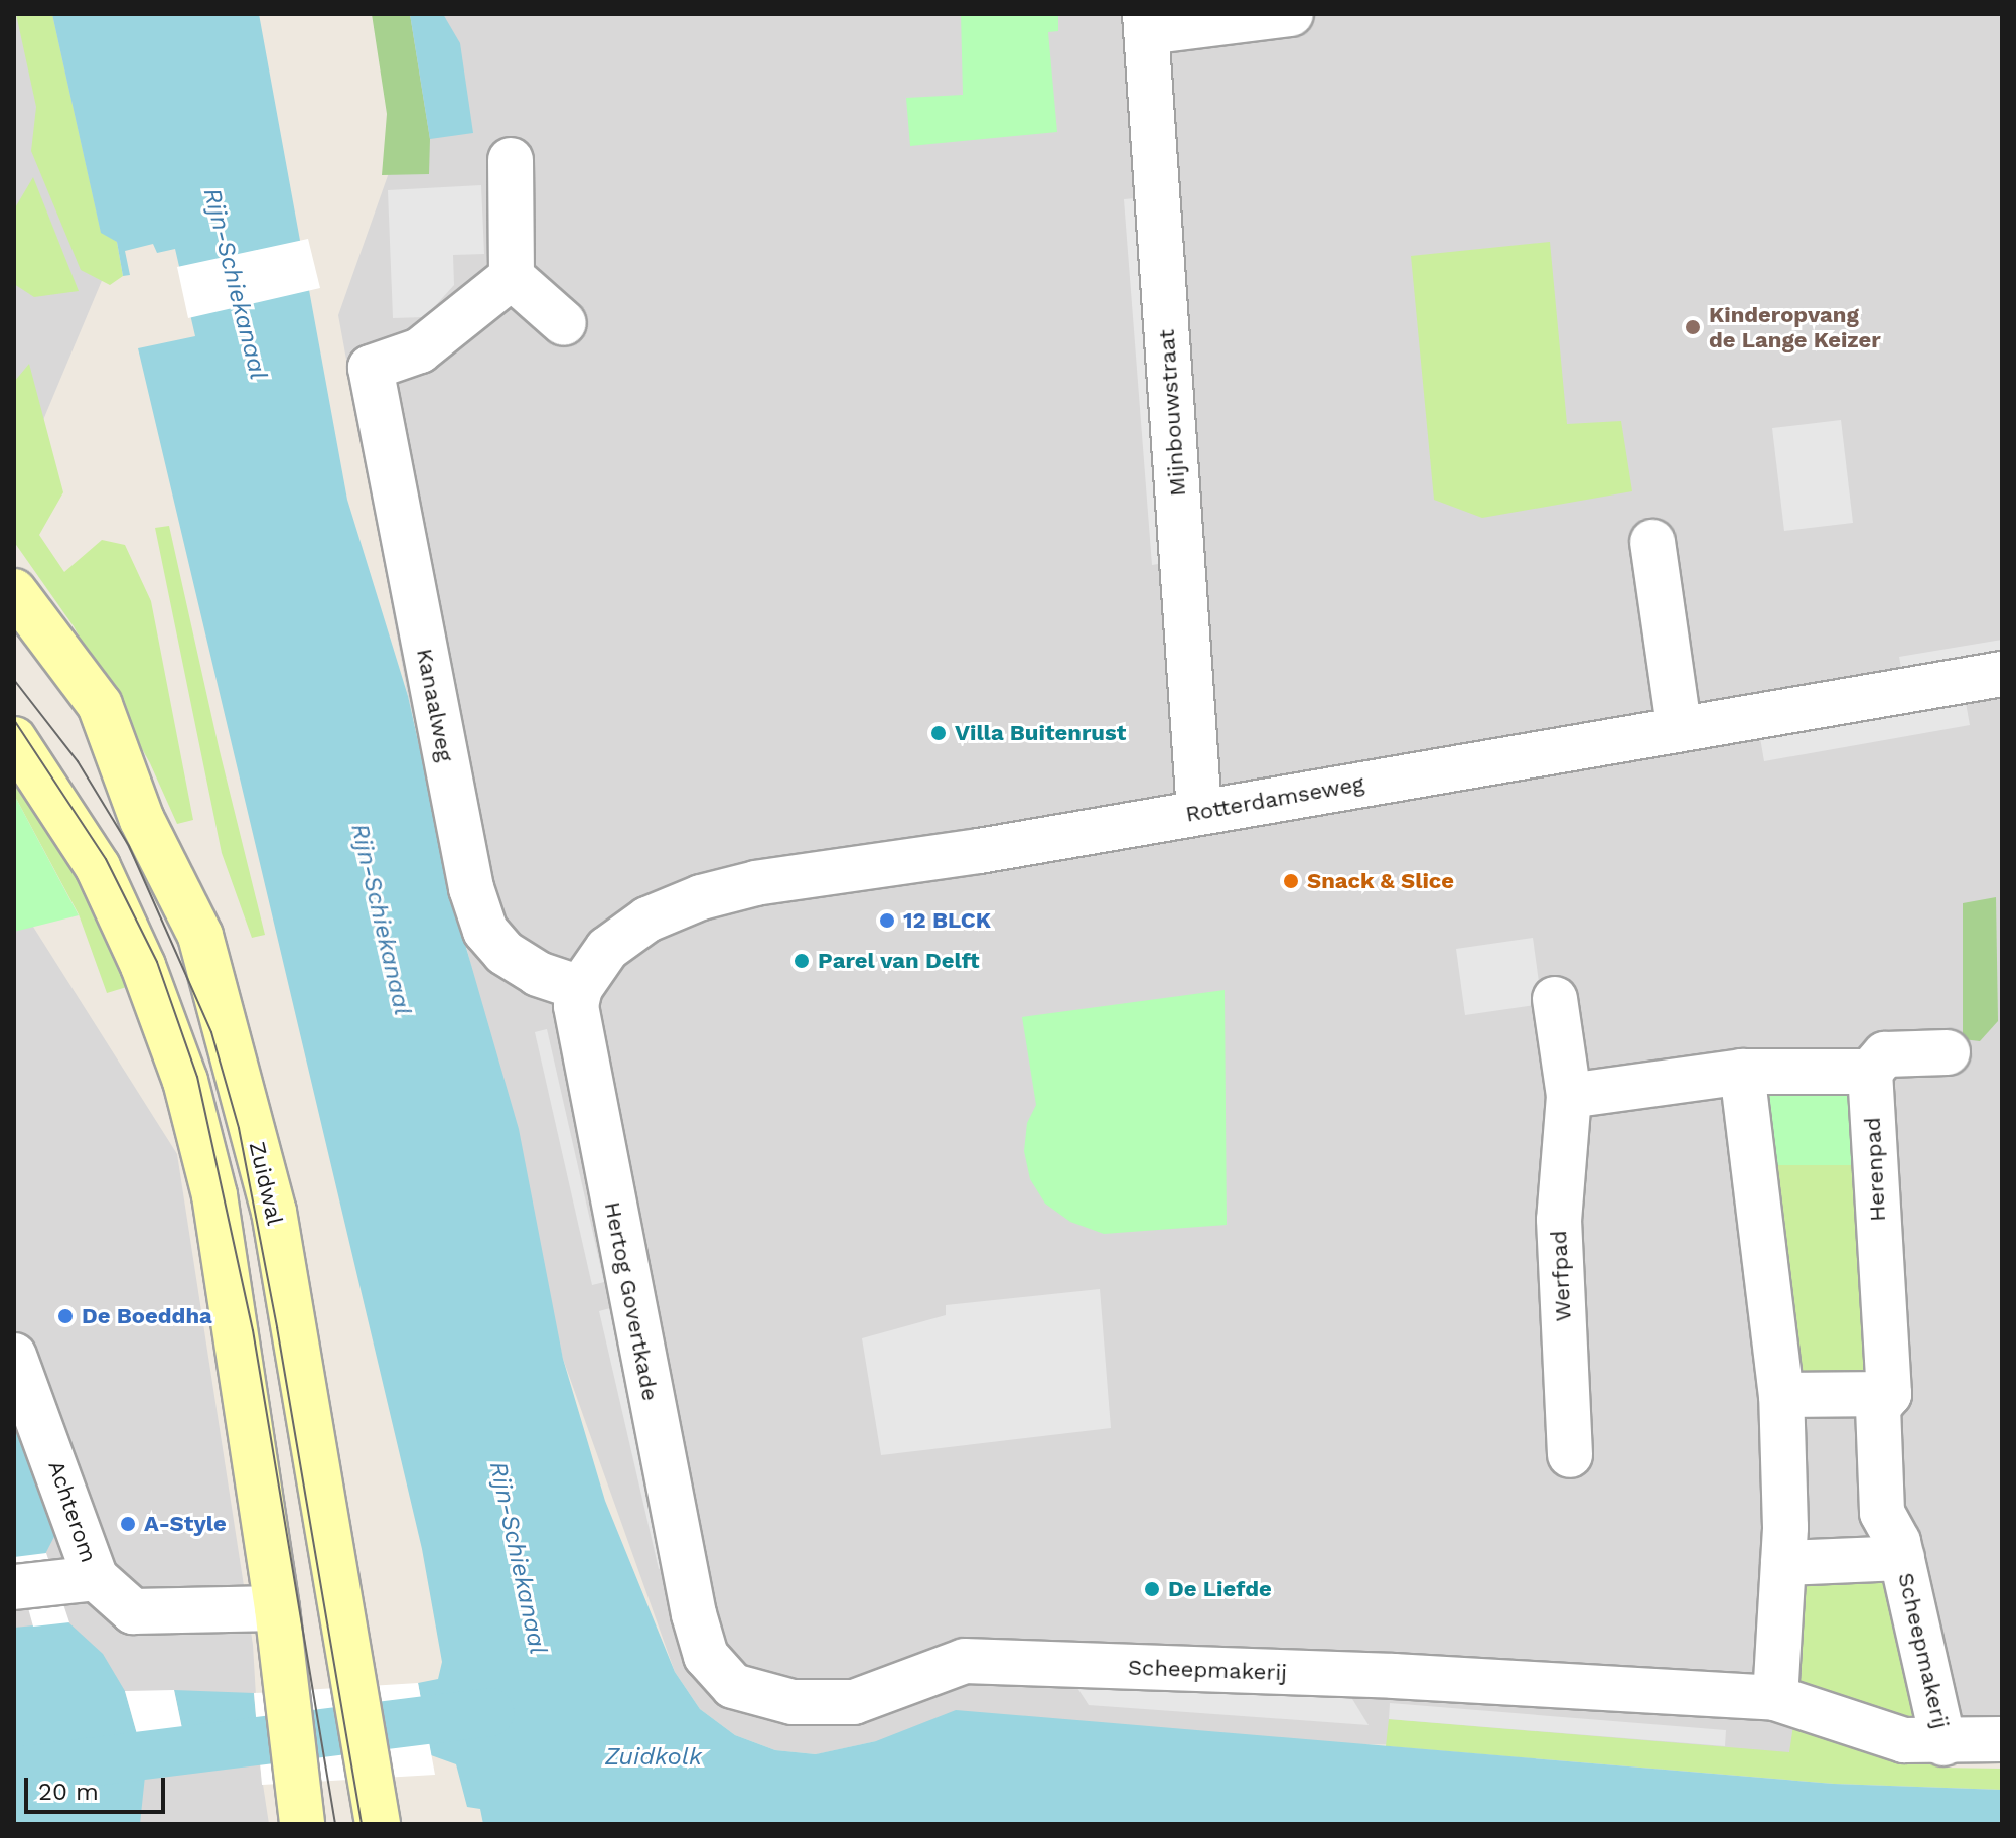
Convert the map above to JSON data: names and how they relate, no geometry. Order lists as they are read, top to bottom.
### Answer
{
  "streets": {
    "main road": ["Zuidwal"],
    "street": [
      "Mijnbouwstraat",
      "Kanaalweg",
      "Rotterdamseweg",
      "Herenpad",
      "Werfpad",
      "Hertog Govertkade",
      "Achterom",
      "Scheepmakerij"
    ]
  },
  "crossings": [
    ["Mijnbouwstraat", "Rotterdamseweg"],
    ["Kanaalweg", "Rotterdamseweg"],
    ["Kanaalweg", "Hertog Govertkade"],
    ["Rotterdamseweg", "Hertog Govertkade"],
    ["Herenpad", "Scheepmakerij"],
    ["Hertog Govertkade", "Scheepmakerij"]
  ],
  "water": ["Rijn-Schiekanaal", "Zuidkolk"],
  "places": [
    "Kinderopvang de Lange Keizer",
    "Villa Buitenrust",
    "Snack & Slice",
    "12 BLCK",
    "Parel van Delft",
    "De Boeddha",
    "A-Style",
    "De Liefde"
  ],
  "scale_bar": "20 m"
}
